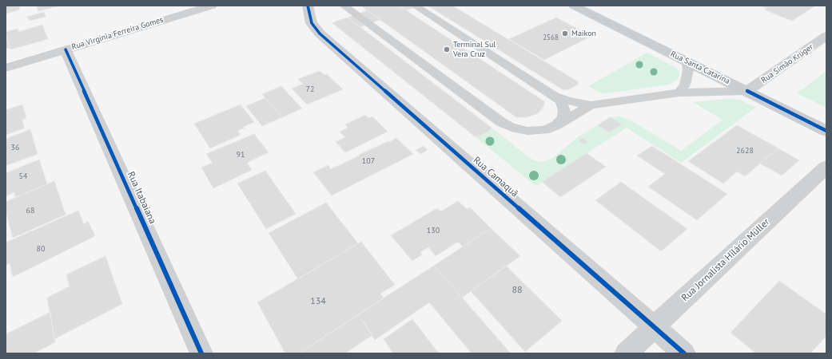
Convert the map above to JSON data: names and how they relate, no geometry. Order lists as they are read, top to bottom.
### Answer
{
  "streets": {
    "main road": ["Rua Santa Catarina"],
    "street": [
      "Rua Virgínia Ferreira Gomes",
      "Rua Simão Krüger",
      "Rua Camaquã",
      "Rua Itabaiana",
      "Rua Jornalista Hilário Müller"
    ]
  },
  "crossings": [
    ["Rua Virgínia Ferreira Gomes", "Rua Itabaiana"],
    ["Rua Simão Krüger", "Rua Santa Catarina"],
    ["Rua Camaquã", "Rua Jornalista Hilário Müller"]
  ],
  "places": ["Maikon", "Terminal Sul Vera Cruz"],
  "house_numbers": [
    "2568",
    "72",
    "36",
    "2628",
    "91",
    "107",
    "54",
    "68",
    "130",
    "80",
    "88",
    "134"
  ]
}
